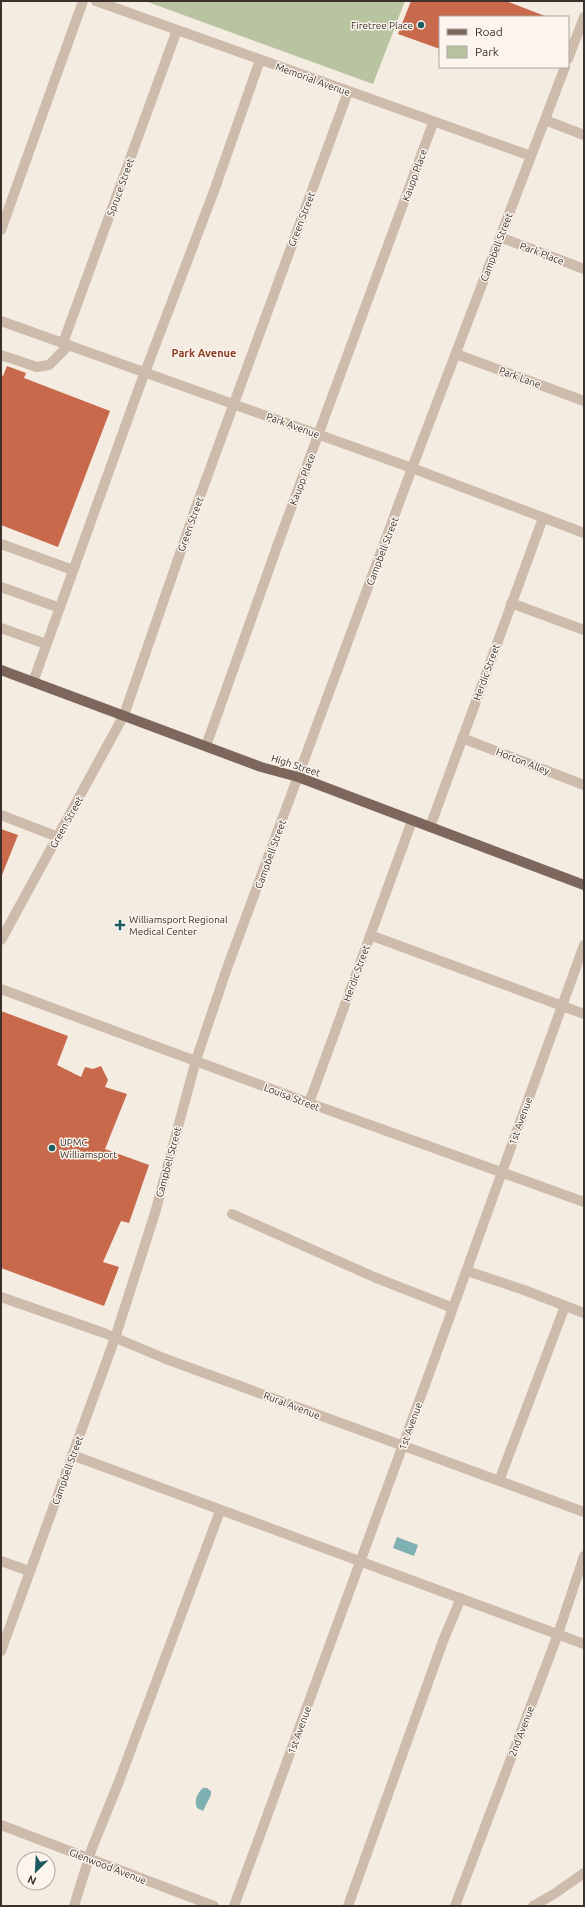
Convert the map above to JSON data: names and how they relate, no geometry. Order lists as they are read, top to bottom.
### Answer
{
  "streets": {
    "main road": ["High Street"],
    "street": [
      "Memorial Avenue",
      "Kaupp Place",
      "Spruce Street",
      "Green Street",
      "Campbell Street",
      "Park Place",
      "Park Lane",
      "Park Avenue",
      "Herdic Street",
      "Horton Alley",
      "Louisa Street",
      "1st Avenue",
      "Rural Avenue",
      "2nd Avenue",
      "Glenwood Avenue"
    ]
  },
  "crossings": [
    ["Memorial Avenue", "Kaupp Place"],
    ["Memorial Avenue", "Spruce Street"],
    ["Memorial Avenue", "Green Street"],
    ["Memorial Avenue", "Campbell Street"],
    ["Kaupp Place", "Park Avenue"],
    ["Kaupp Place", "High Street"],
    ["Spruce Street", "Park Avenue"],
    ["Green Street", "Park Avenue"],
    ["Green Street", "High Street"],
    ["Campbell Street", "Park Place"],
    ["Campbell Street", "Park Lane"],
    ["Campbell Street", "Park Avenue"],
    ["Campbell Street", "High Street"],
    ["Campbell Street", "Louisa Street"],
    ["Campbell Street", "Rural Avenue"],
    ["Park Avenue", "Herdic Street"],
    ["Herdic Street", "Horton Alley"],
    ["Herdic Street", "High Street"],
    ["Herdic Street", "Louisa Street"],
    ["Louisa Street", "1st Avenue"],
    ["1st Avenue", "Rural Avenue"]
  ],
  "districts": ["Park Avenue"],
  "places": {
    "other": ["Firetree Place", "UPMC Williamsport"],
    "health": ["Williamsport Regional Medical Center"]
  },
  "legend": ["Road", "Park"],
  "north": "bottom left"
}
